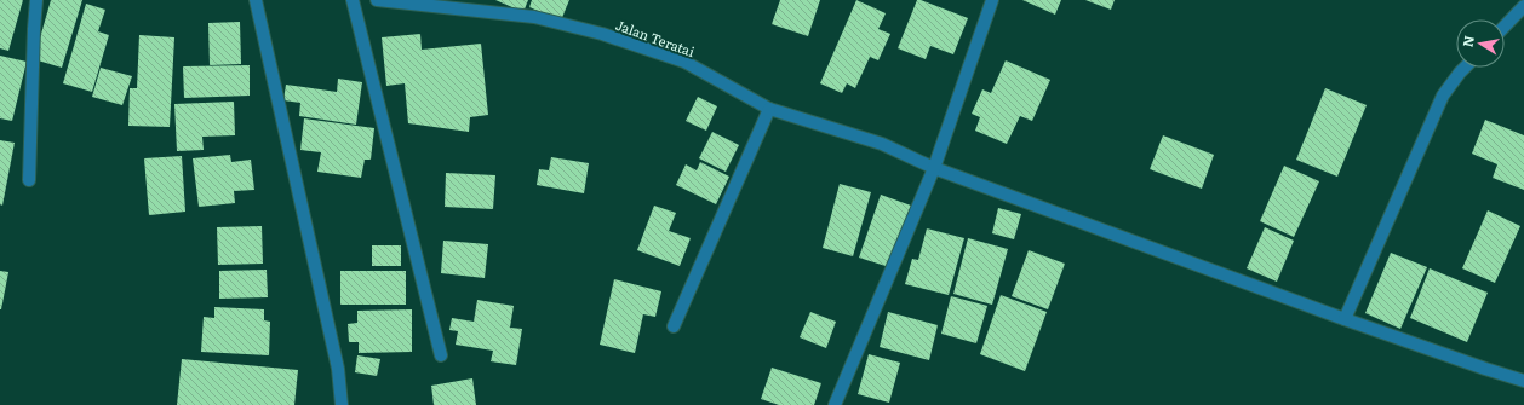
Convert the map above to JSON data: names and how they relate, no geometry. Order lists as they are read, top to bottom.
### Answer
{
  "streets": {
    "street": ["Jalan Teratai"]
  },
  "north": "left"
}
